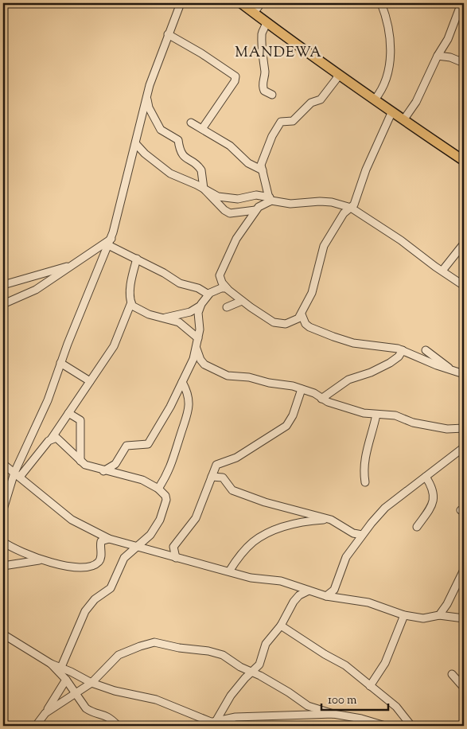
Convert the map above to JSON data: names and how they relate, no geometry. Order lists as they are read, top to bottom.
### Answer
{
  "districts": ["MANDEWA"],
  "scale_bar": "100 m"
}
